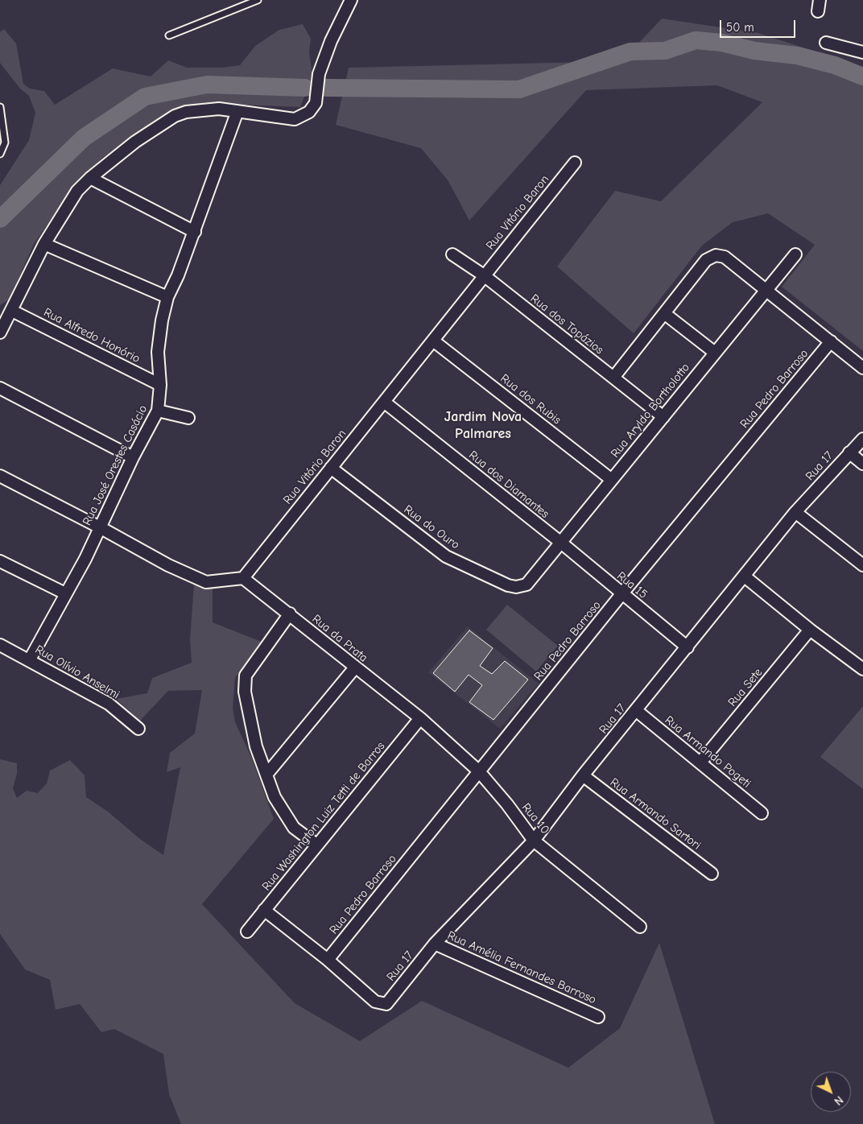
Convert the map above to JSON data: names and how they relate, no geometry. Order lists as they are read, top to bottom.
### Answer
{
  "streets": {
    "street": [
      "Rua Vitório Baron",
      "Rua dos Topázios",
      "Rua Alfredo Honório",
      "Rua Pedro Barroso",
      "Rua dos Rubis",
      "Rua Aryldo Bortholotto",
      "Rua José Orestes Casácio",
      "Rua 17",
      "Rua dos Diamantes",
      "Rua do Ouro",
      "Rua 15",
      "Rua da Prata",
      "Rua Olívio Anselmi",
      "Rua Sete",
      "Rua Armando Pogeti",
      "Rua Armando Sartori",
      "Rua Washington Luiz Tetti de Barros",
      "Rua 10",
      "Rua Amélia Fernandes Barroso"
    ]
  },
  "crossings": [
    ["Rua Vitório Baron", "Rua dos Topázios"],
    ["Rua Vitório Baron", "Rua dos Rubis"],
    ["Rua Vitório Baron", "Rua dos Diamantes"],
    ["Rua Vitório Baron", "Rua do Ouro"],
    ["Rua Vitório Baron", "Rua da Prata"],
    ["Rua dos Topázios", "Rua Aryldo Bortholotto"],
    ["Rua Alfredo Honório", "Rua José Orestes Casácio"],
    ["Rua Pedro Barroso", "Rua 17"],
    ["Rua Pedro Barroso", "Rua 15"],
    ["Rua Pedro Barroso", "Rua 10"],
    ["Rua dos Rubis", "Rua Aryldo Bortholotto"],
    ["Rua Aryldo Bortholotto", "Rua dos Diamantes"],
    ["Rua Aryldo Bortholotto", "Rua do Ouro"],
    ["Rua Aryldo Bortholotto", "Rua 15"],
    ["Rua José Orestes Casácio", "Rua Olívio Anselmi"],
    ["Rua 17", "Rua 15"],
    ["Rua 17", "Rua Armando Pogeti"],
    ["Rua 17", "Rua Armando Sartori"],
    ["Rua 17", "Rua 10"],
    ["Rua 17", "Rua Amélia Fernandes Barroso"],
    ["Rua dos Diamantes", "Rua 15"],
    ["Rua da Prata", "Rua Washington Luiz Tetti de Barros"],
    ["Rua da Prata", "Rua 10"],
    ["Rua Sete", "Rua Armando Pogeti"],
    ["Rua Washington Luiz Tetti de Barros", "Rua 10"]
  ],
  "districts": ["Jardim Nova Palmares"],
  "scale_bar": "50 m",
  "north": "bottom right"
}
